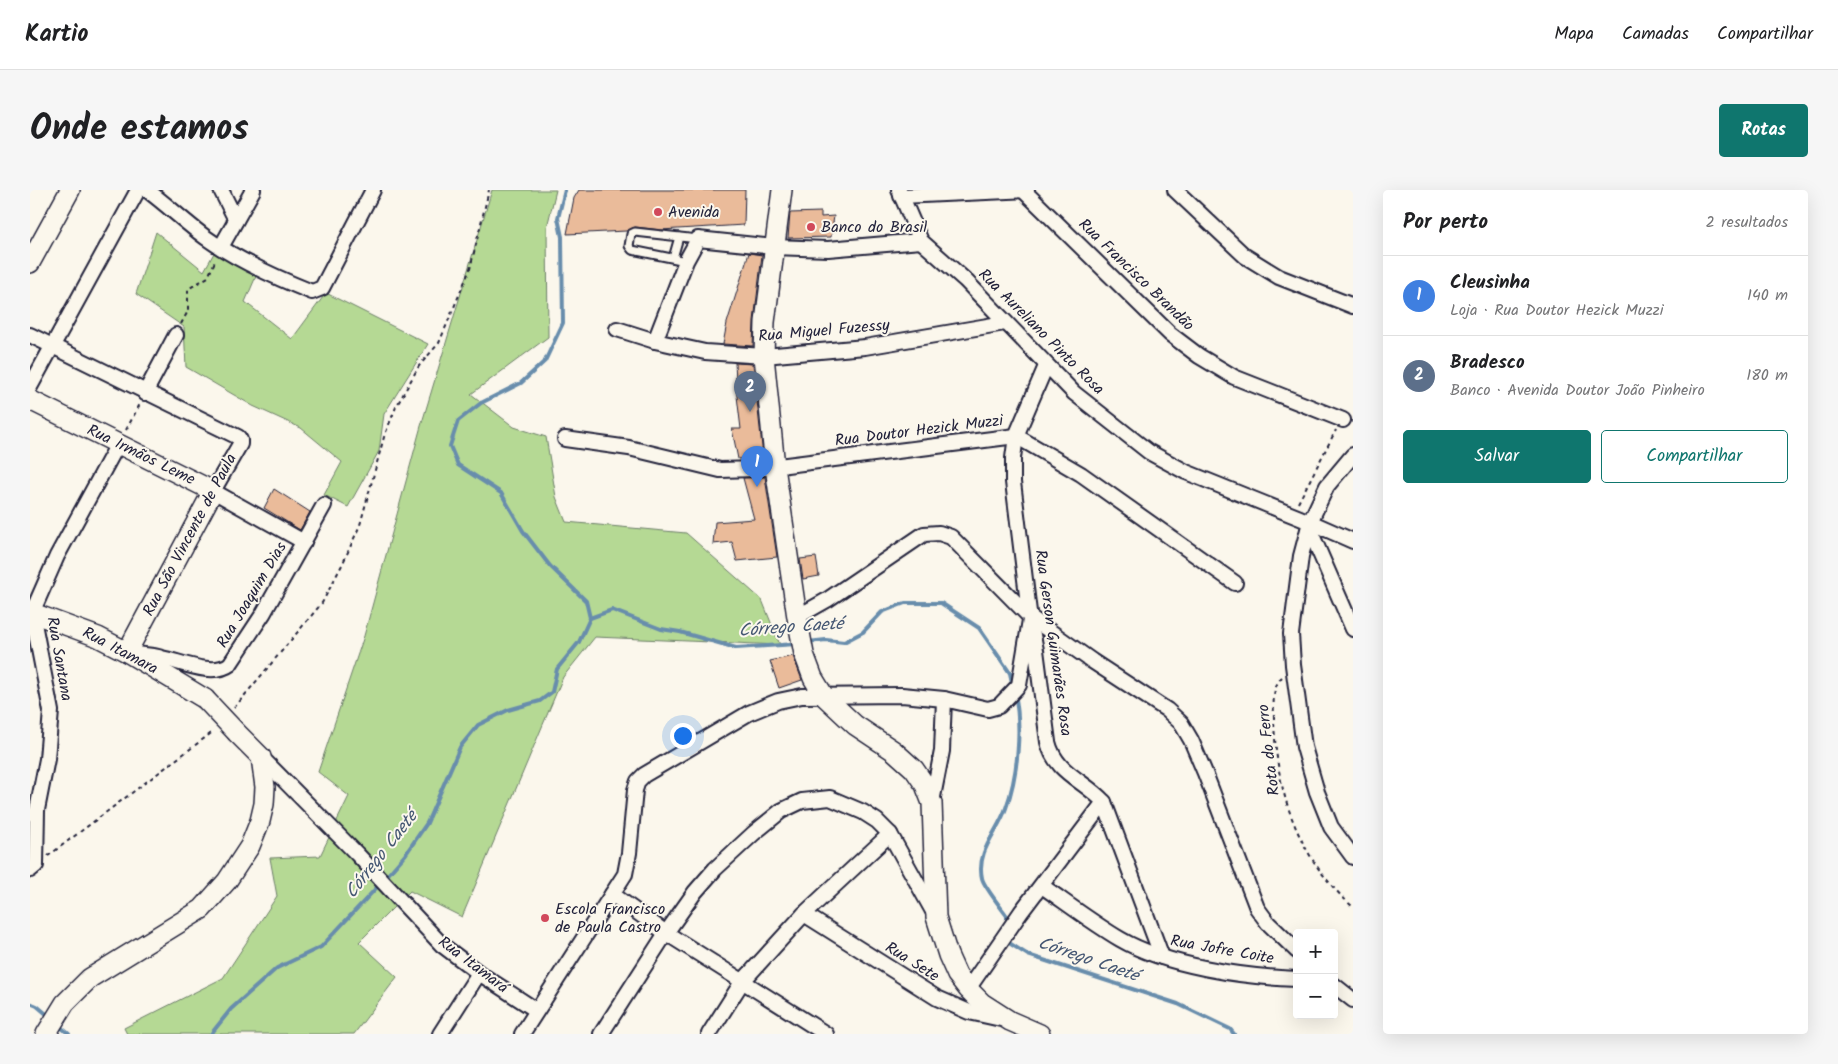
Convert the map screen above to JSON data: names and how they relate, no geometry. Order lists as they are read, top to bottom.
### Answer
{
  "streets": {
    "street": [
      "Rua Francisco Brandão",
      "Rua Miguel Fuzessy",
      "Rua Aureliano Pinto Rosa",
      "Rua Doutor Hezick Muzzi",
      "Rua Irmãos Leme",
      "Rua São Vincente de Paula",
      "Rua Joaquim Dias",
      "Rua Gerson Guimarães Rosa",
      "Rua Itamara",
      "Rua Santana",
      "Rua Jofre Coite",
      "Rua Sete",
      "Rua Itamará"
    ],
    "path": ["Rota do Ferro"]
  },
  "crossings": [
    ["Rua Miguel Fuzessy", "Rua Aureliano Pinto Rosa"],
    ["Rua Aureliano Pinto Rosa", "Rua Gerson Guimarães Rosa"],
    ["Rua Doutor Hezick Muzzi", "Rua Gerson Guimarães Rosa"],
    ["Rua Irmãos Leme", "Rua São Vincente de Paula"],
    ["Rua Irmãos Leme", "Rua Joaquim Dias"],
    ["Rua Irmãos Leme", "Rua Santana"],
    ["Rua São Vincente de Paula", "Rua Joaquim Dias"],
    ["Rua São Vincente de Paula", "Rua Itamara"],
    ["Rua Joaquim Dias", "Rua Itamara"],
    ["Rua Gerson Guimarães Rosa", "Rua Jofre Coite"],
    ["Rua Itamara", "Rua Santana"],
    ["Rua Itamara", "Rua Itamará"]
  ],
  "water": ["Córrego Caeté"],
  "places": ["Avenida", "Banco do Brasil", "Escola Francisco de Paula Castro"],
  "page": {
    "header": "Kartio",
    "nav": ["Mapa", "Camadas", "Compartilhar"],
    "title": "Onde estamos",
    "buttons": [
      "Rotas",
      ["Salvar", "Compartilhar"]
    ],
    "heading": ["Por perto", "2 resultados"],
    "list": [
      {
        "mark": "1",
        "name": "Cleusinha",
        "note": "Loja · Rua Doutor Hezick Muzzi",
        "value": "140 m"
      },
      {
        "mark": "2",
        "name": "Bradesco",
        "note": "Banco · Avenida Doutor João Pinheiro",
        "value": "180 m"
      }
    ],
    "pins": ["2", "1"],
    "map_buttons": ["+", "−"]
  }
}
